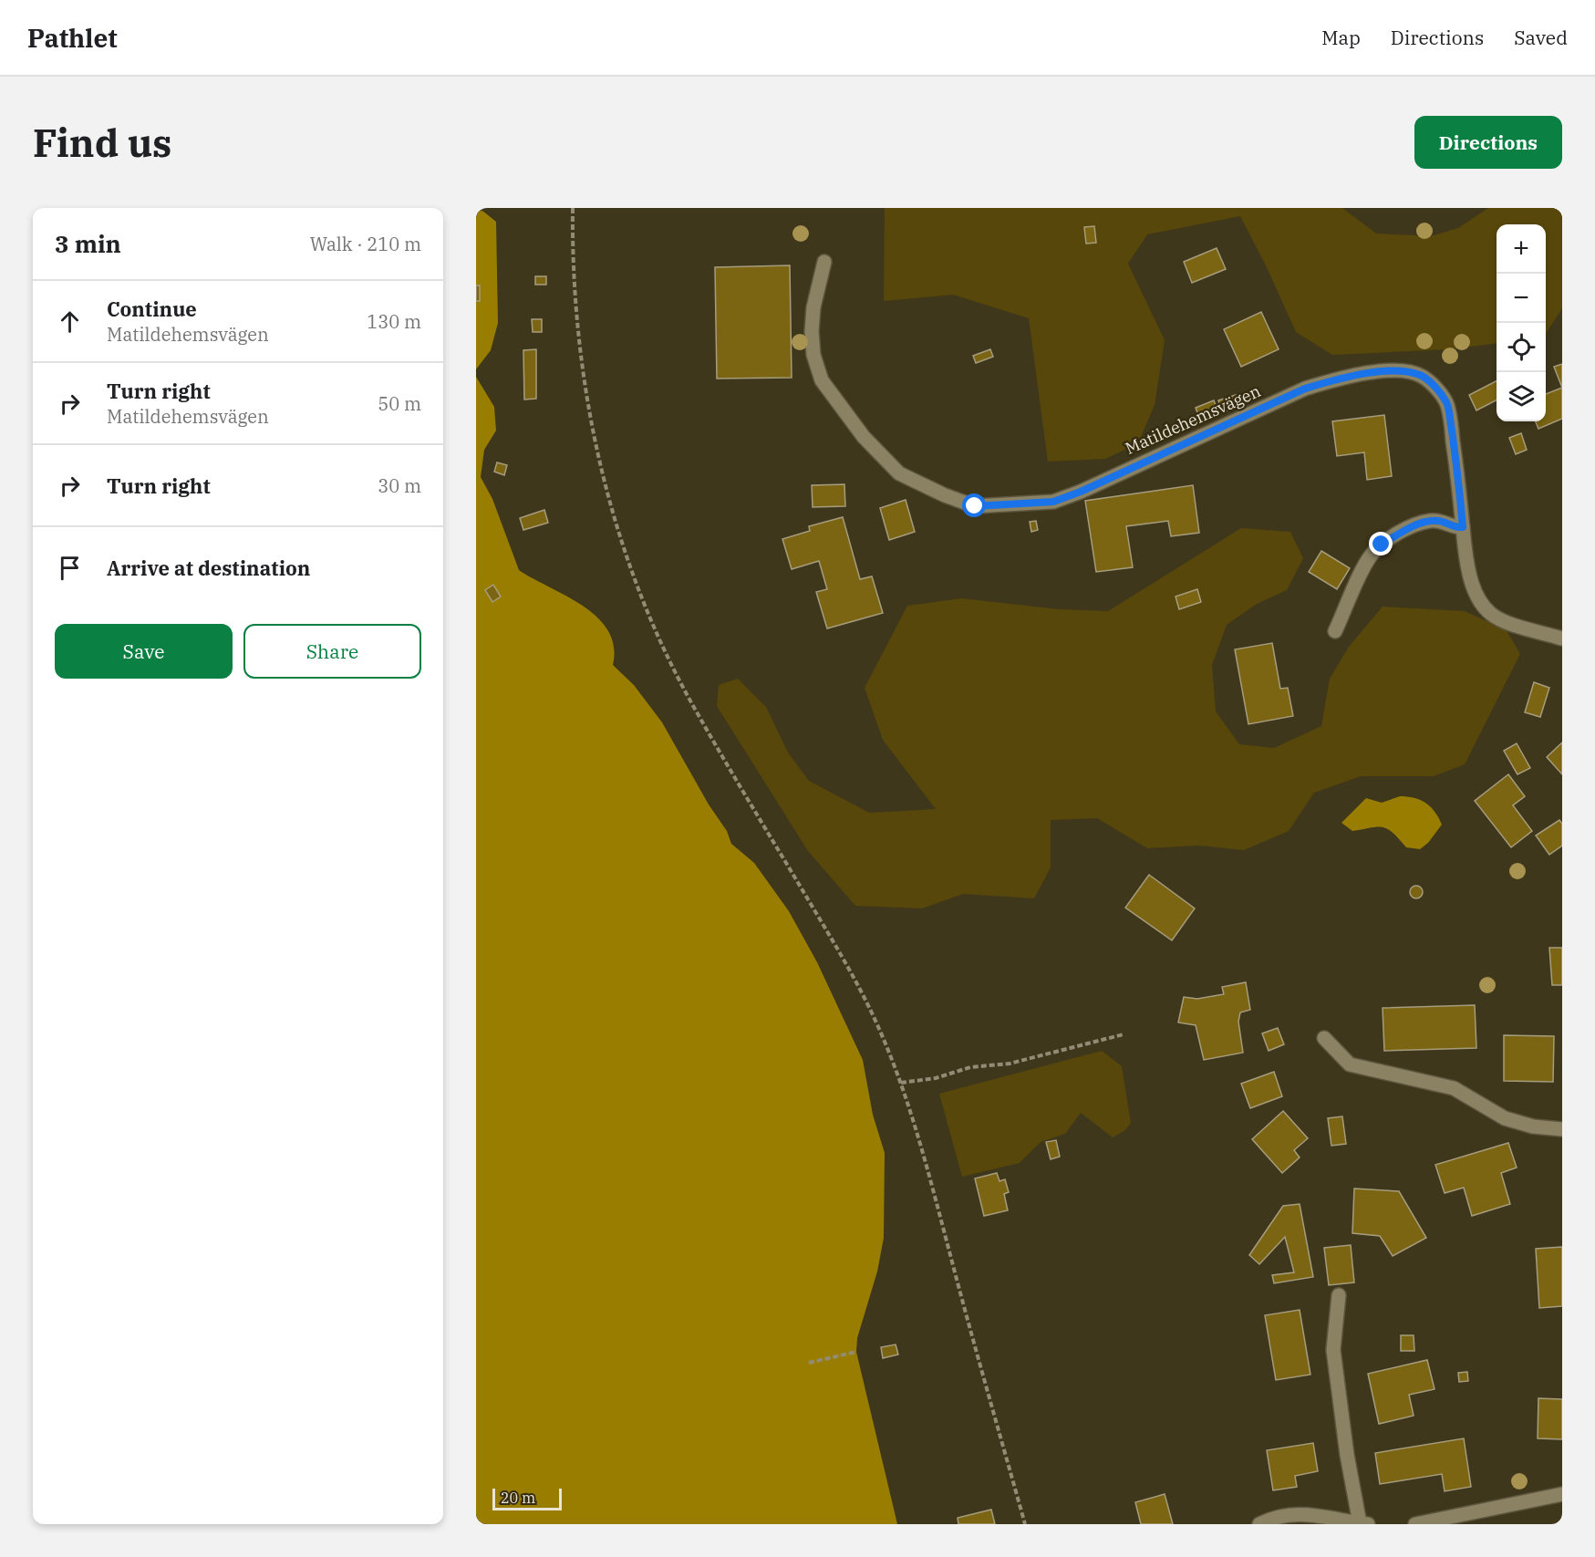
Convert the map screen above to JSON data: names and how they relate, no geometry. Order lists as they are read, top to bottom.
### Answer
{
  "streets": {
    "street": ["Matildehemsvägen"]
  },
  "scale_bar": "20 m",
  "page": {
    "header": "Pathlet",
    "nav": ["Map", "Directions", "Saved"],
    "buttons": [
      "Directions",
      ["Save", "Share"]
    ],
    "title": "Find us",
    "heading": ["3 min", "Walk · 210 m"],
    "map_buttons": ["+", "−"],
    "list": [
      ["Continue", "Matildehemsvägen", "130 m"],
      ["Turn right", "Matildehemsvägen", "50 m"],
      ["Turn right", "30 m"],
      "Arrive at destination"
    ],
    "scale": "20 m"
  }
}
